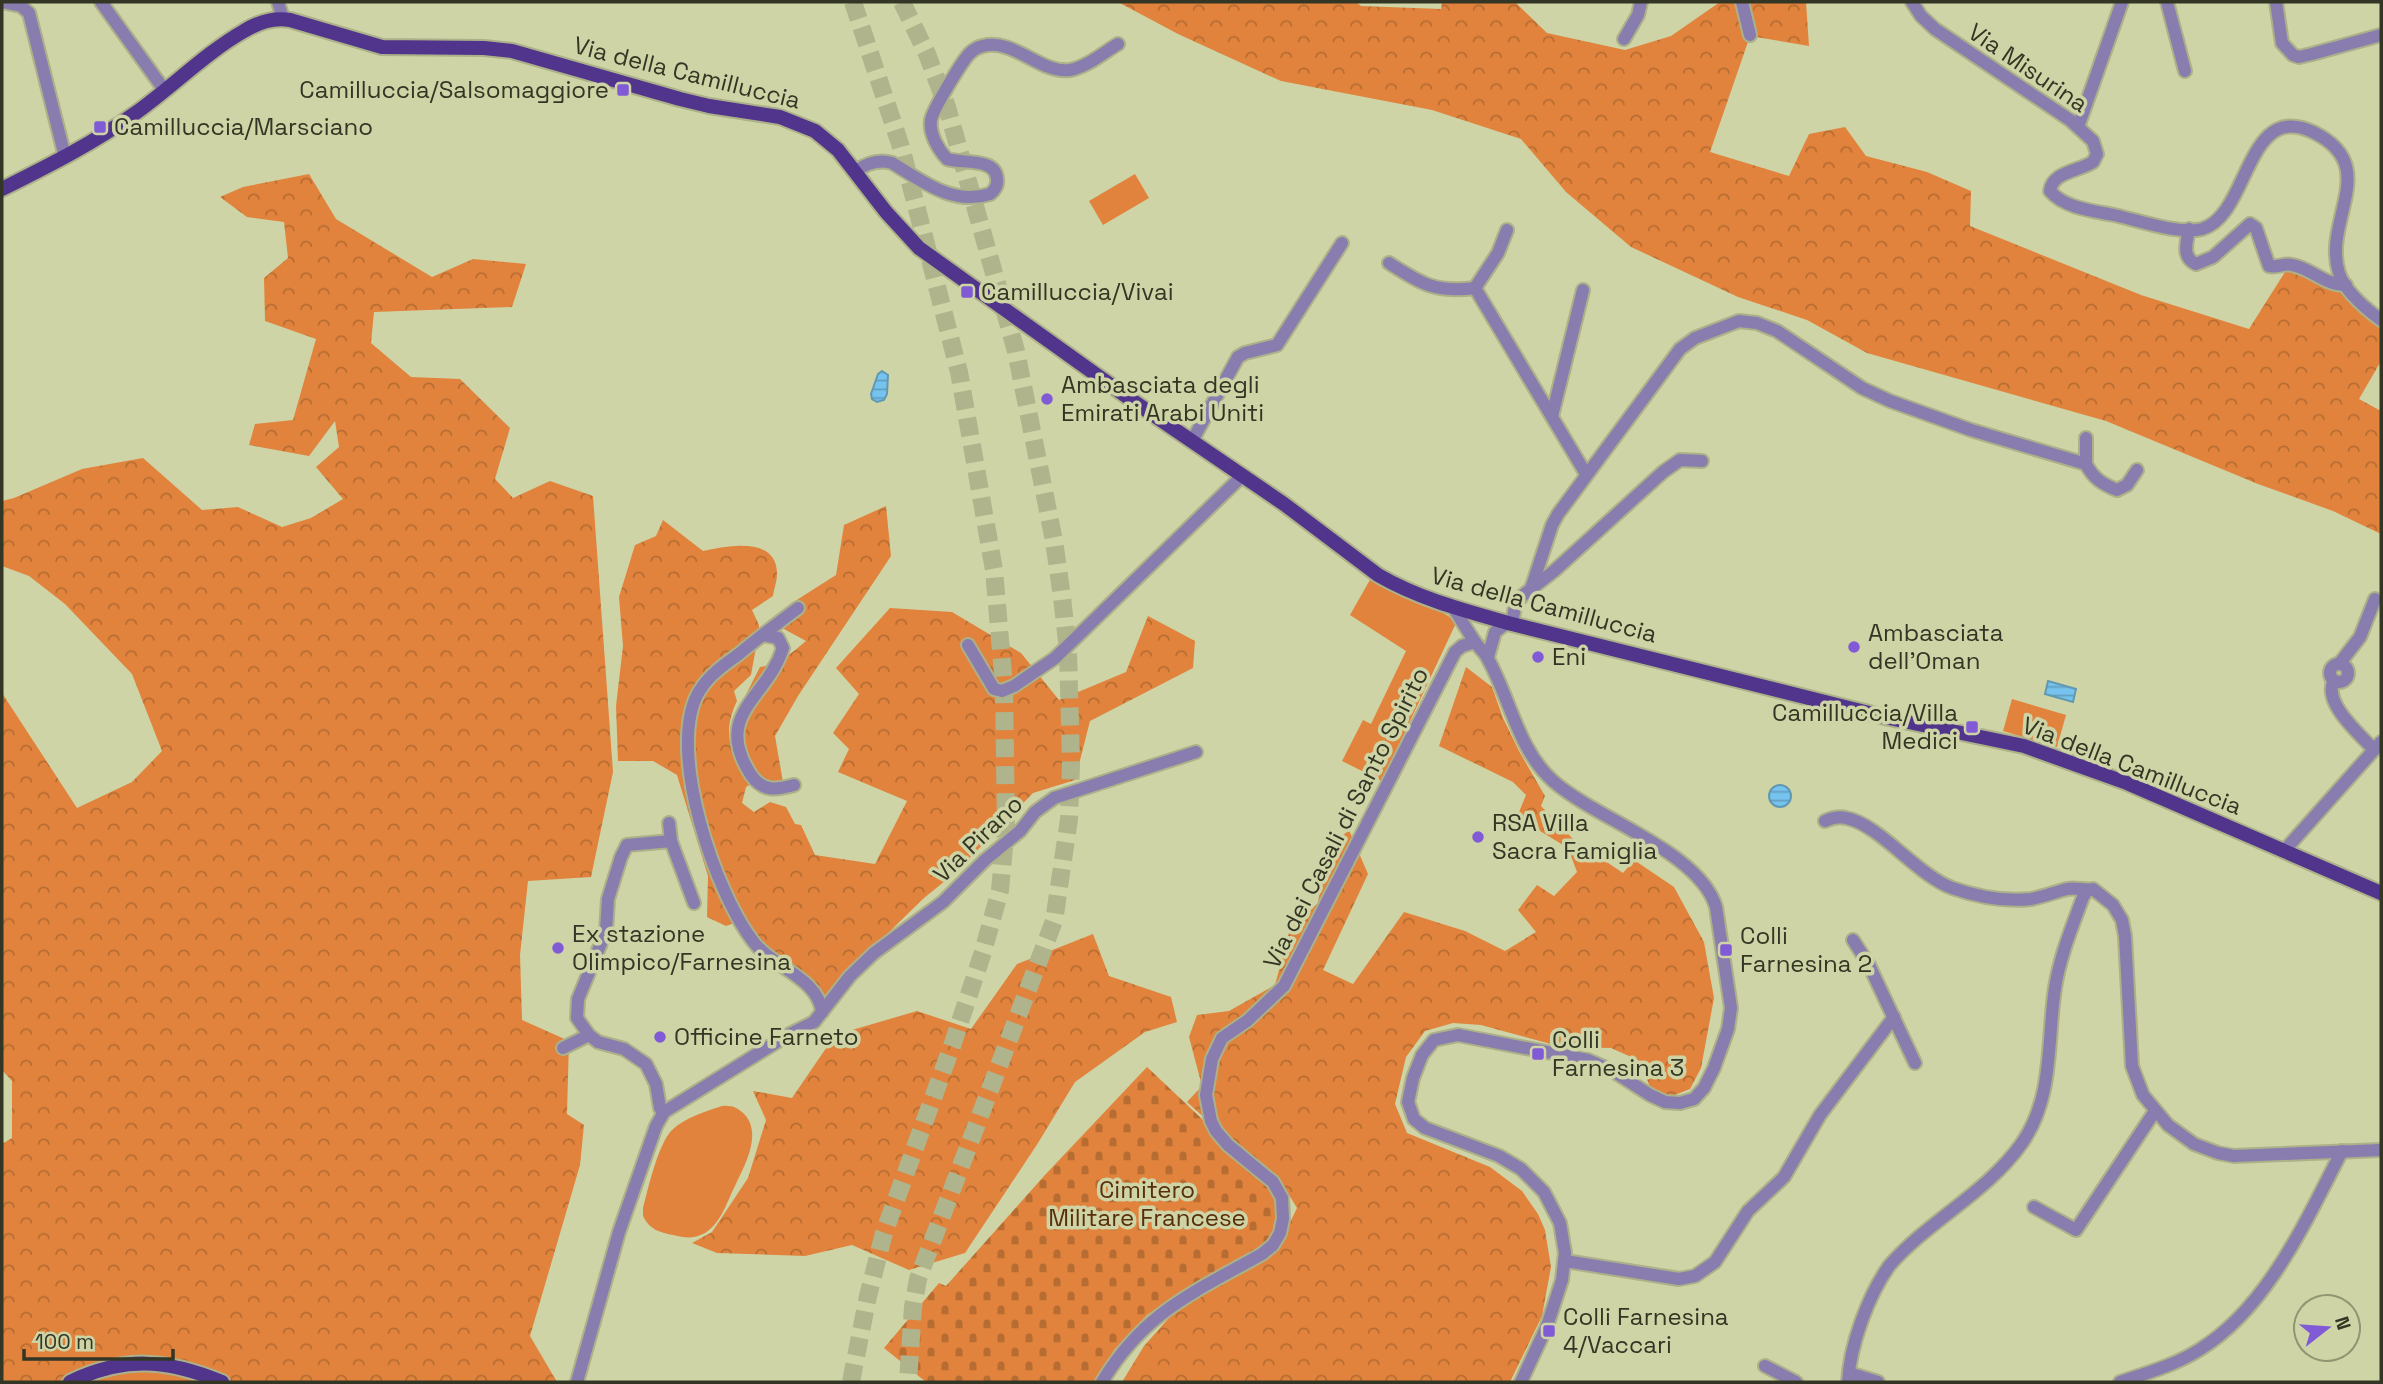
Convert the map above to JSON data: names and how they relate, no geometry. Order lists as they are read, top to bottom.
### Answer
{
  "streets": {
    "main road": ["Via della Camilluccia"],
    "street": ["Via Misurina", "Via dei Casali di Santo Spirito", "Via Pirano"]
  },
  "parks": ["Cimitero Militare Francese"],
  "places": {
    "transit": [
      "Camilluccia/Salsomaggiore",
      "Camilluccia/Marsciano",
      "Camilluccia/Vivai",
      "Camilluccia/Villa Medici",
      "Colli Farnesina 2",
      "Colli Farnesina 3",
      "Colli Farnesina 4/Vaccari"
    ],
    "other": [
      "Ambasciata degli Emirati Arabi Uniti",
      "Ambasciata dell'Oman",
      "Eni",
      "RSA Villa Sacra Famiglia",
      "Ex stazione Olimpico/Farnesina",
      "Officine Farneto"
    ]
  },
  "scale_bar": "100 m",
  "north": "right"
}
